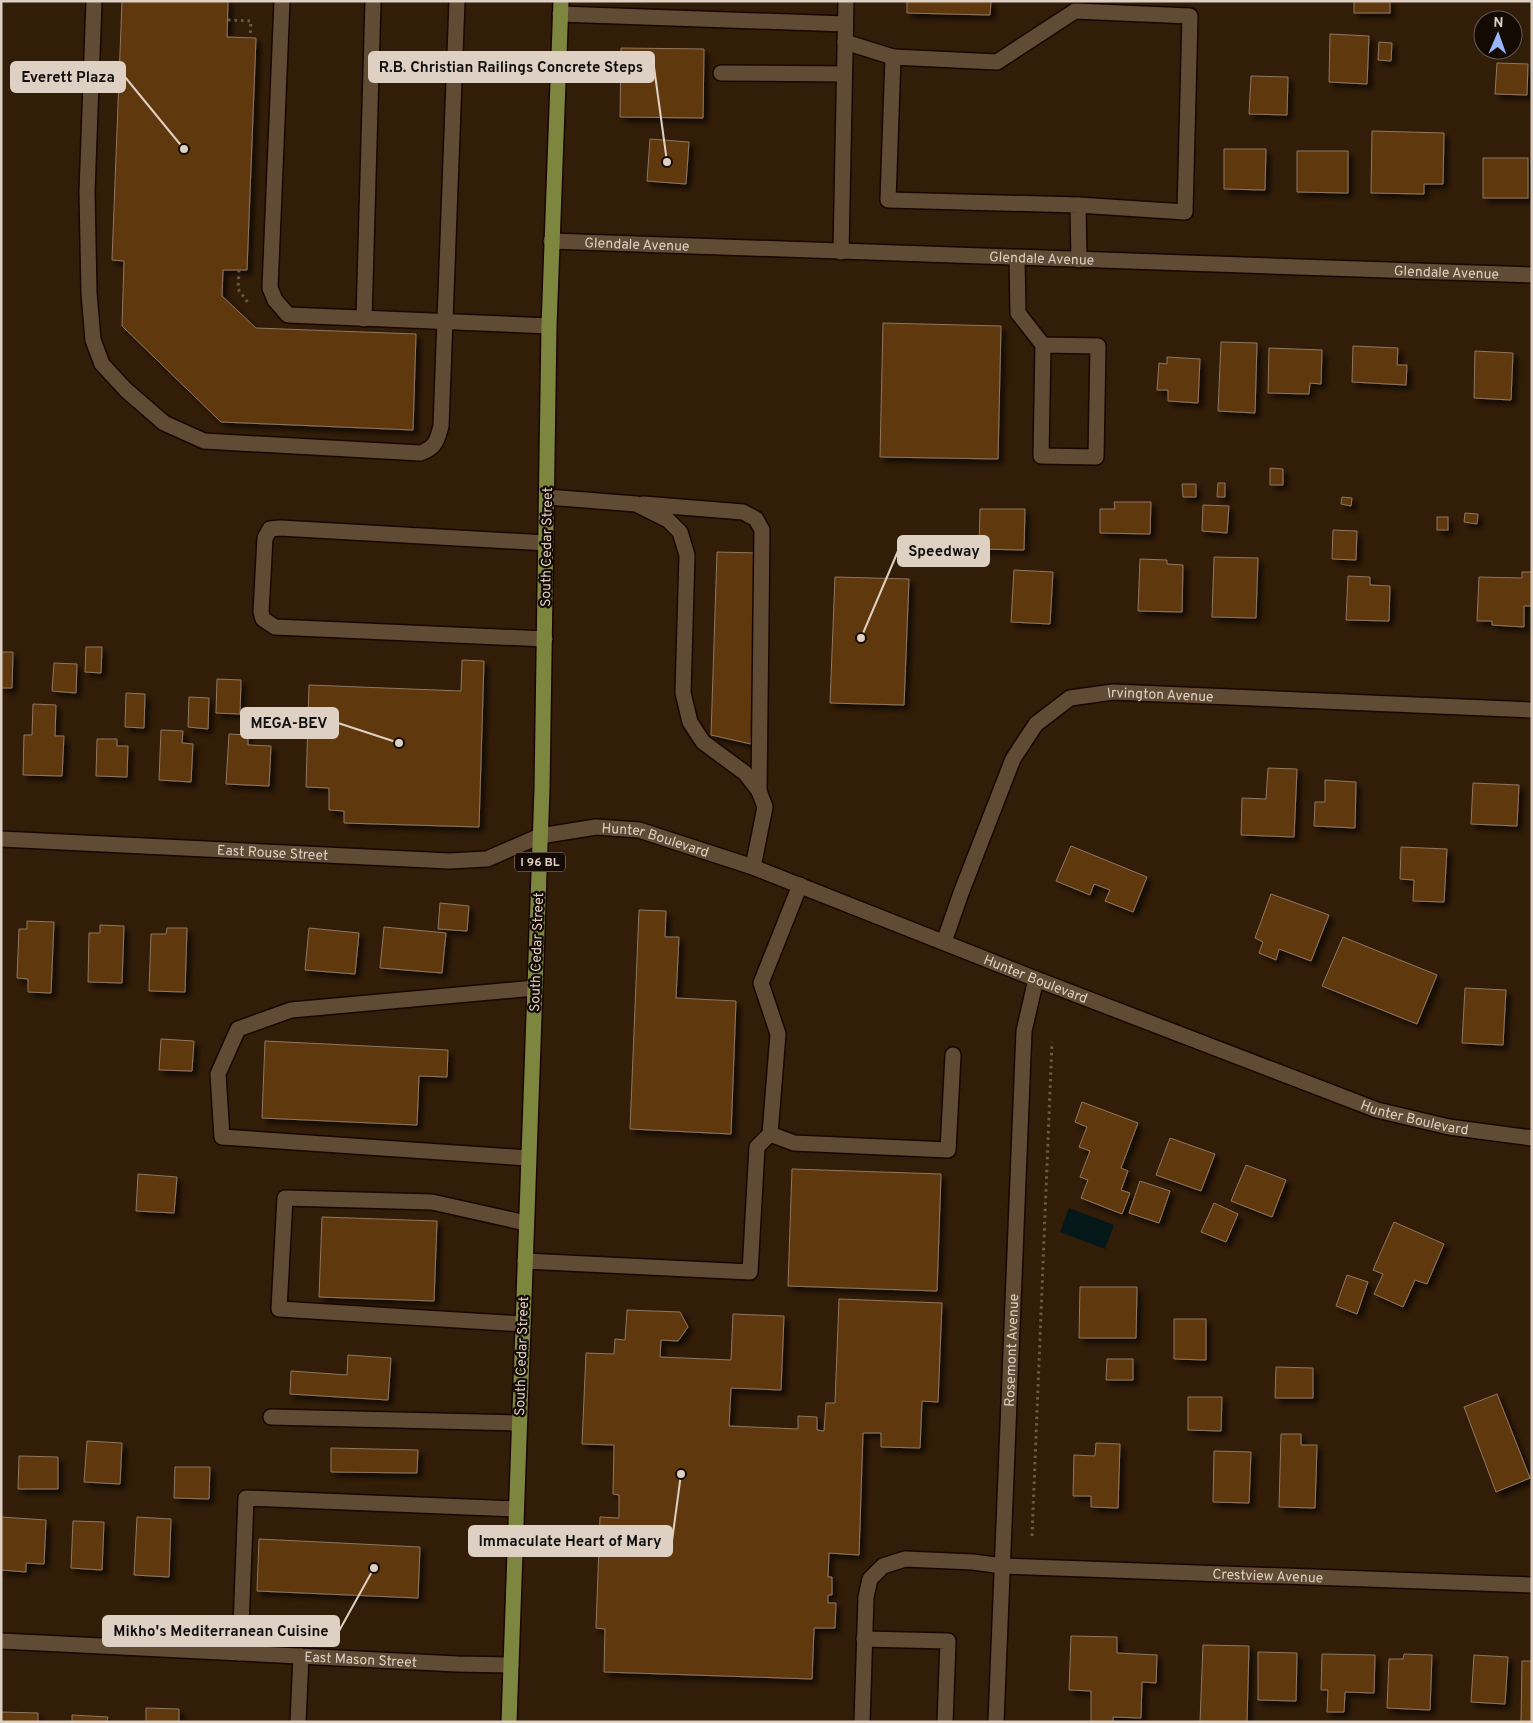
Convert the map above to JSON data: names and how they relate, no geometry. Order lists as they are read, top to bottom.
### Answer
{
  "streets": {
    "main road": ["South Cedar Street", "I 96 BL"],
    "street": [
      "Glendale Avenue",
      "Irvington Avenue",
      "Hunter Boulevard",
      "East Rouse Street",
      "Rosemont Avenue",
      "Crestview Avenue",
      "East Mason Street"
    ]
  },
  "crossings": [
    ["Glendale Avenue", "South Cedar Street"],
    ["South Cedar Street", "Hunter Boulevard"],
    ["South Cedar Street", "East Rouse Street"],
    ["South Cedar Street", "East Mason Street"],
    ["Irvington Avenue", "Hunter Boulevard"],
    ["Hunter Boulevard", "East Rouse Street"],
    ["Hunter Boulevard", "Rosemont Avenue"],
    ["Rosemont Avenue", "Crestview Avenue"]
  ],
  "places": [
    "Everett Plaza",
    "R.B. Christian Railings Concrete Steps",
    "Speedway",
    "MEGA-BEV",
    "Immaculate Heart of Mary",
    "Mikho's Mediterranean Cuisine"
  ],
  "north": "top"
}
